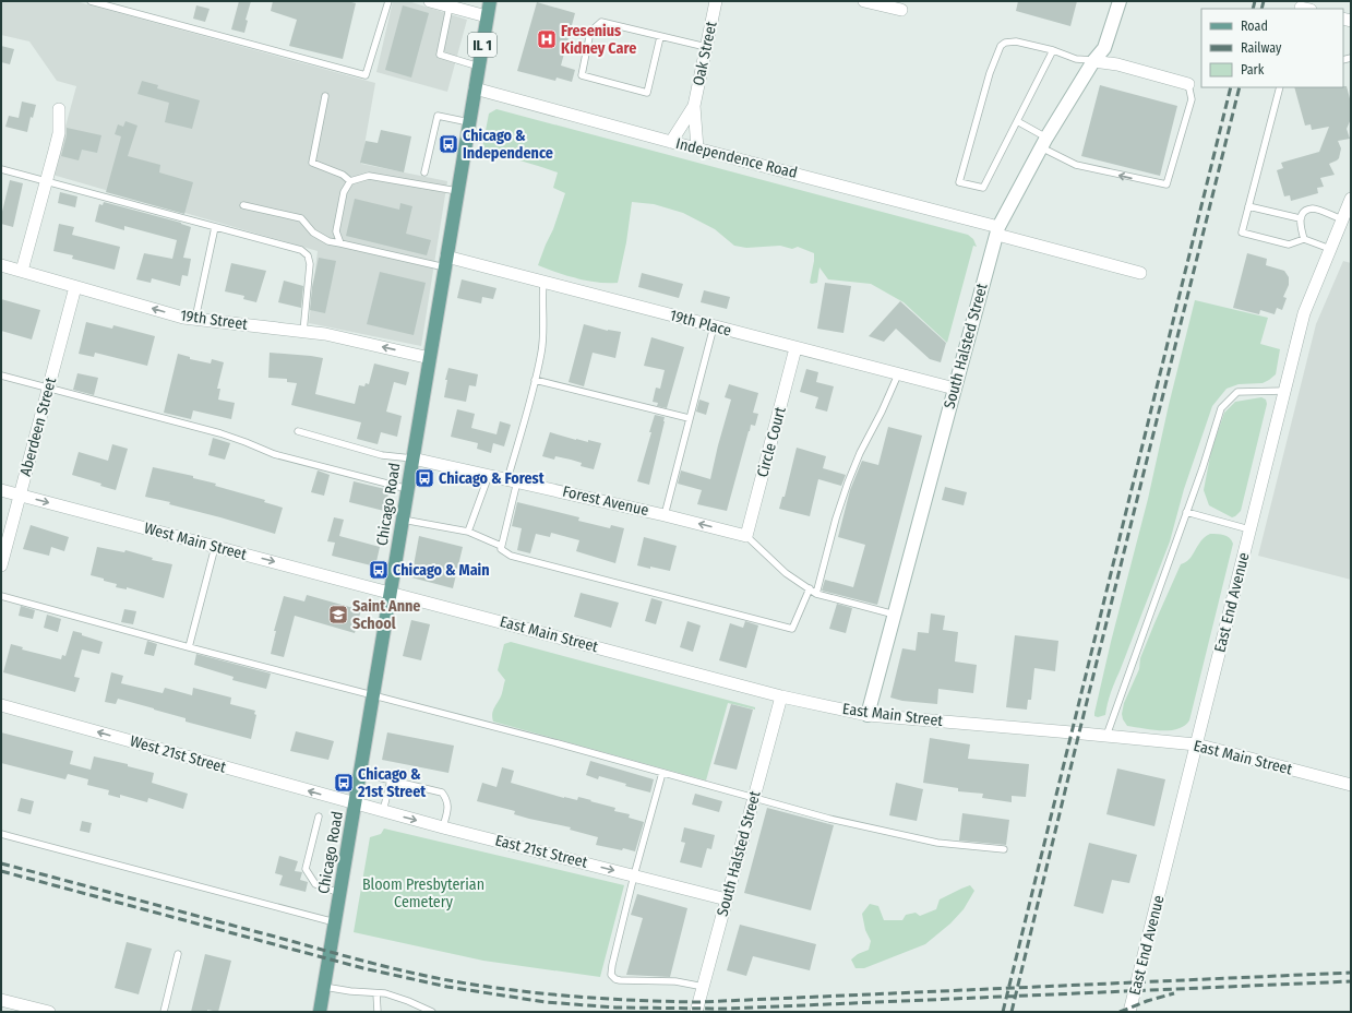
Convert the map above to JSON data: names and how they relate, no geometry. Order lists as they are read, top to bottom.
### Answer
{
  "streets": {
    "main road": ["IL 1", "Chicago Road"],
    "street": [
      "Oak Street",
      "Independence Road",
      "19th Street",
      "19th Place",
      "South Halsted Street",
      "Aberdeen Street",
      "Circle Court",
      "Forest Avenue",
      "West Main Street",
      "East End Avenue",
      "East Main Street",
      "West 21st Street",
      "East 21st Street"
    ]
  },
  "crossings": [
    ["Oak Street", "Independence Road"],
    ["Independence Road", "South Halsted Street"],
    ["Independence Road", "Chicago Road"],
    ["19th Street", "Aberdeen Street"],
    ["19th Street", "Chicago Road"],
    ["19th Place", "South Halsted Street"],
    ["19th Place", "Circle Court"],
    ["19th Place", "Chicago Road"],
    ["South Halsted Street", "East Main Street"],
    ["South Halsted Street", "East 21st Street"],
    ["Aberdeen Street", "West Main Street"],
    ["Circle Court", "Forest Avenue"],
    ["Forest Avenue", "Chicago Road"],
    ["Chicago Road", "West Main Street"],
    ["Chicago Road", "East Main Street"],
    ["Chicago Road", "West 21st Street"],
    ["Chicago Road", "East 21st Street"],
    ["West Main Street", "East Main Street"],
    ["East End Avenue", "East Main Street"],
    ["West 21st Street", "East 21st Street"]
  ],
  "one_way": [
    "19th Street",
    "West Main Street",
    "West 21st Street",
    "East 21st Street"
  ],
  "parks": ["Bloom Presbyterian Cemetery"],
  "places": {
    "hospital": ["Fresenius Kidney Care"],
    "bus stop": [
      "Chicago & Independence",
      "Chicago & Forest",
      "Chicago & Main",
      "Chicago & 21st Street"
    ],
    "school or university": ["Saint Anne School"]
  },
  "legend": ["Road", "Railway", "Park"]
}
